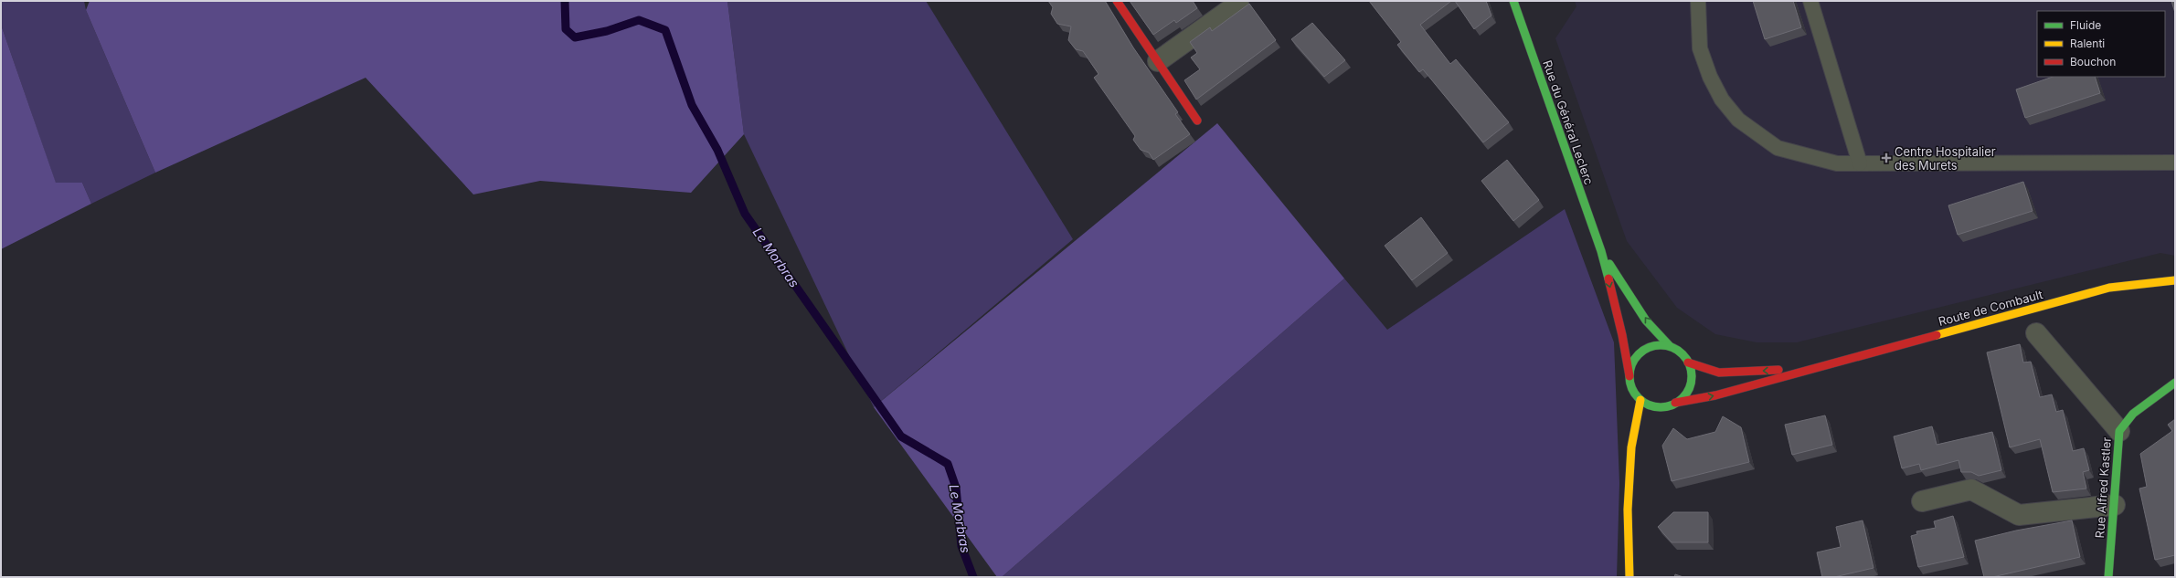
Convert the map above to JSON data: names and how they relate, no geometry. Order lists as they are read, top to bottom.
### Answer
{
  "streets": {
    "main road": ["Rue du Général Leclerc", "Route de Combault", "Rue Alfred Kastler"]
  },
  "crossings": [
    ["Rue du Général Leclerc", "Route de Combault"]
  ],
  "water": ["Le Morbras"],
  "places": {
    "health": ["Centre Hospitalier des Murets"]
  },
  "legend": ["Fluide", "Ralenti", "Bouchon"]
}
